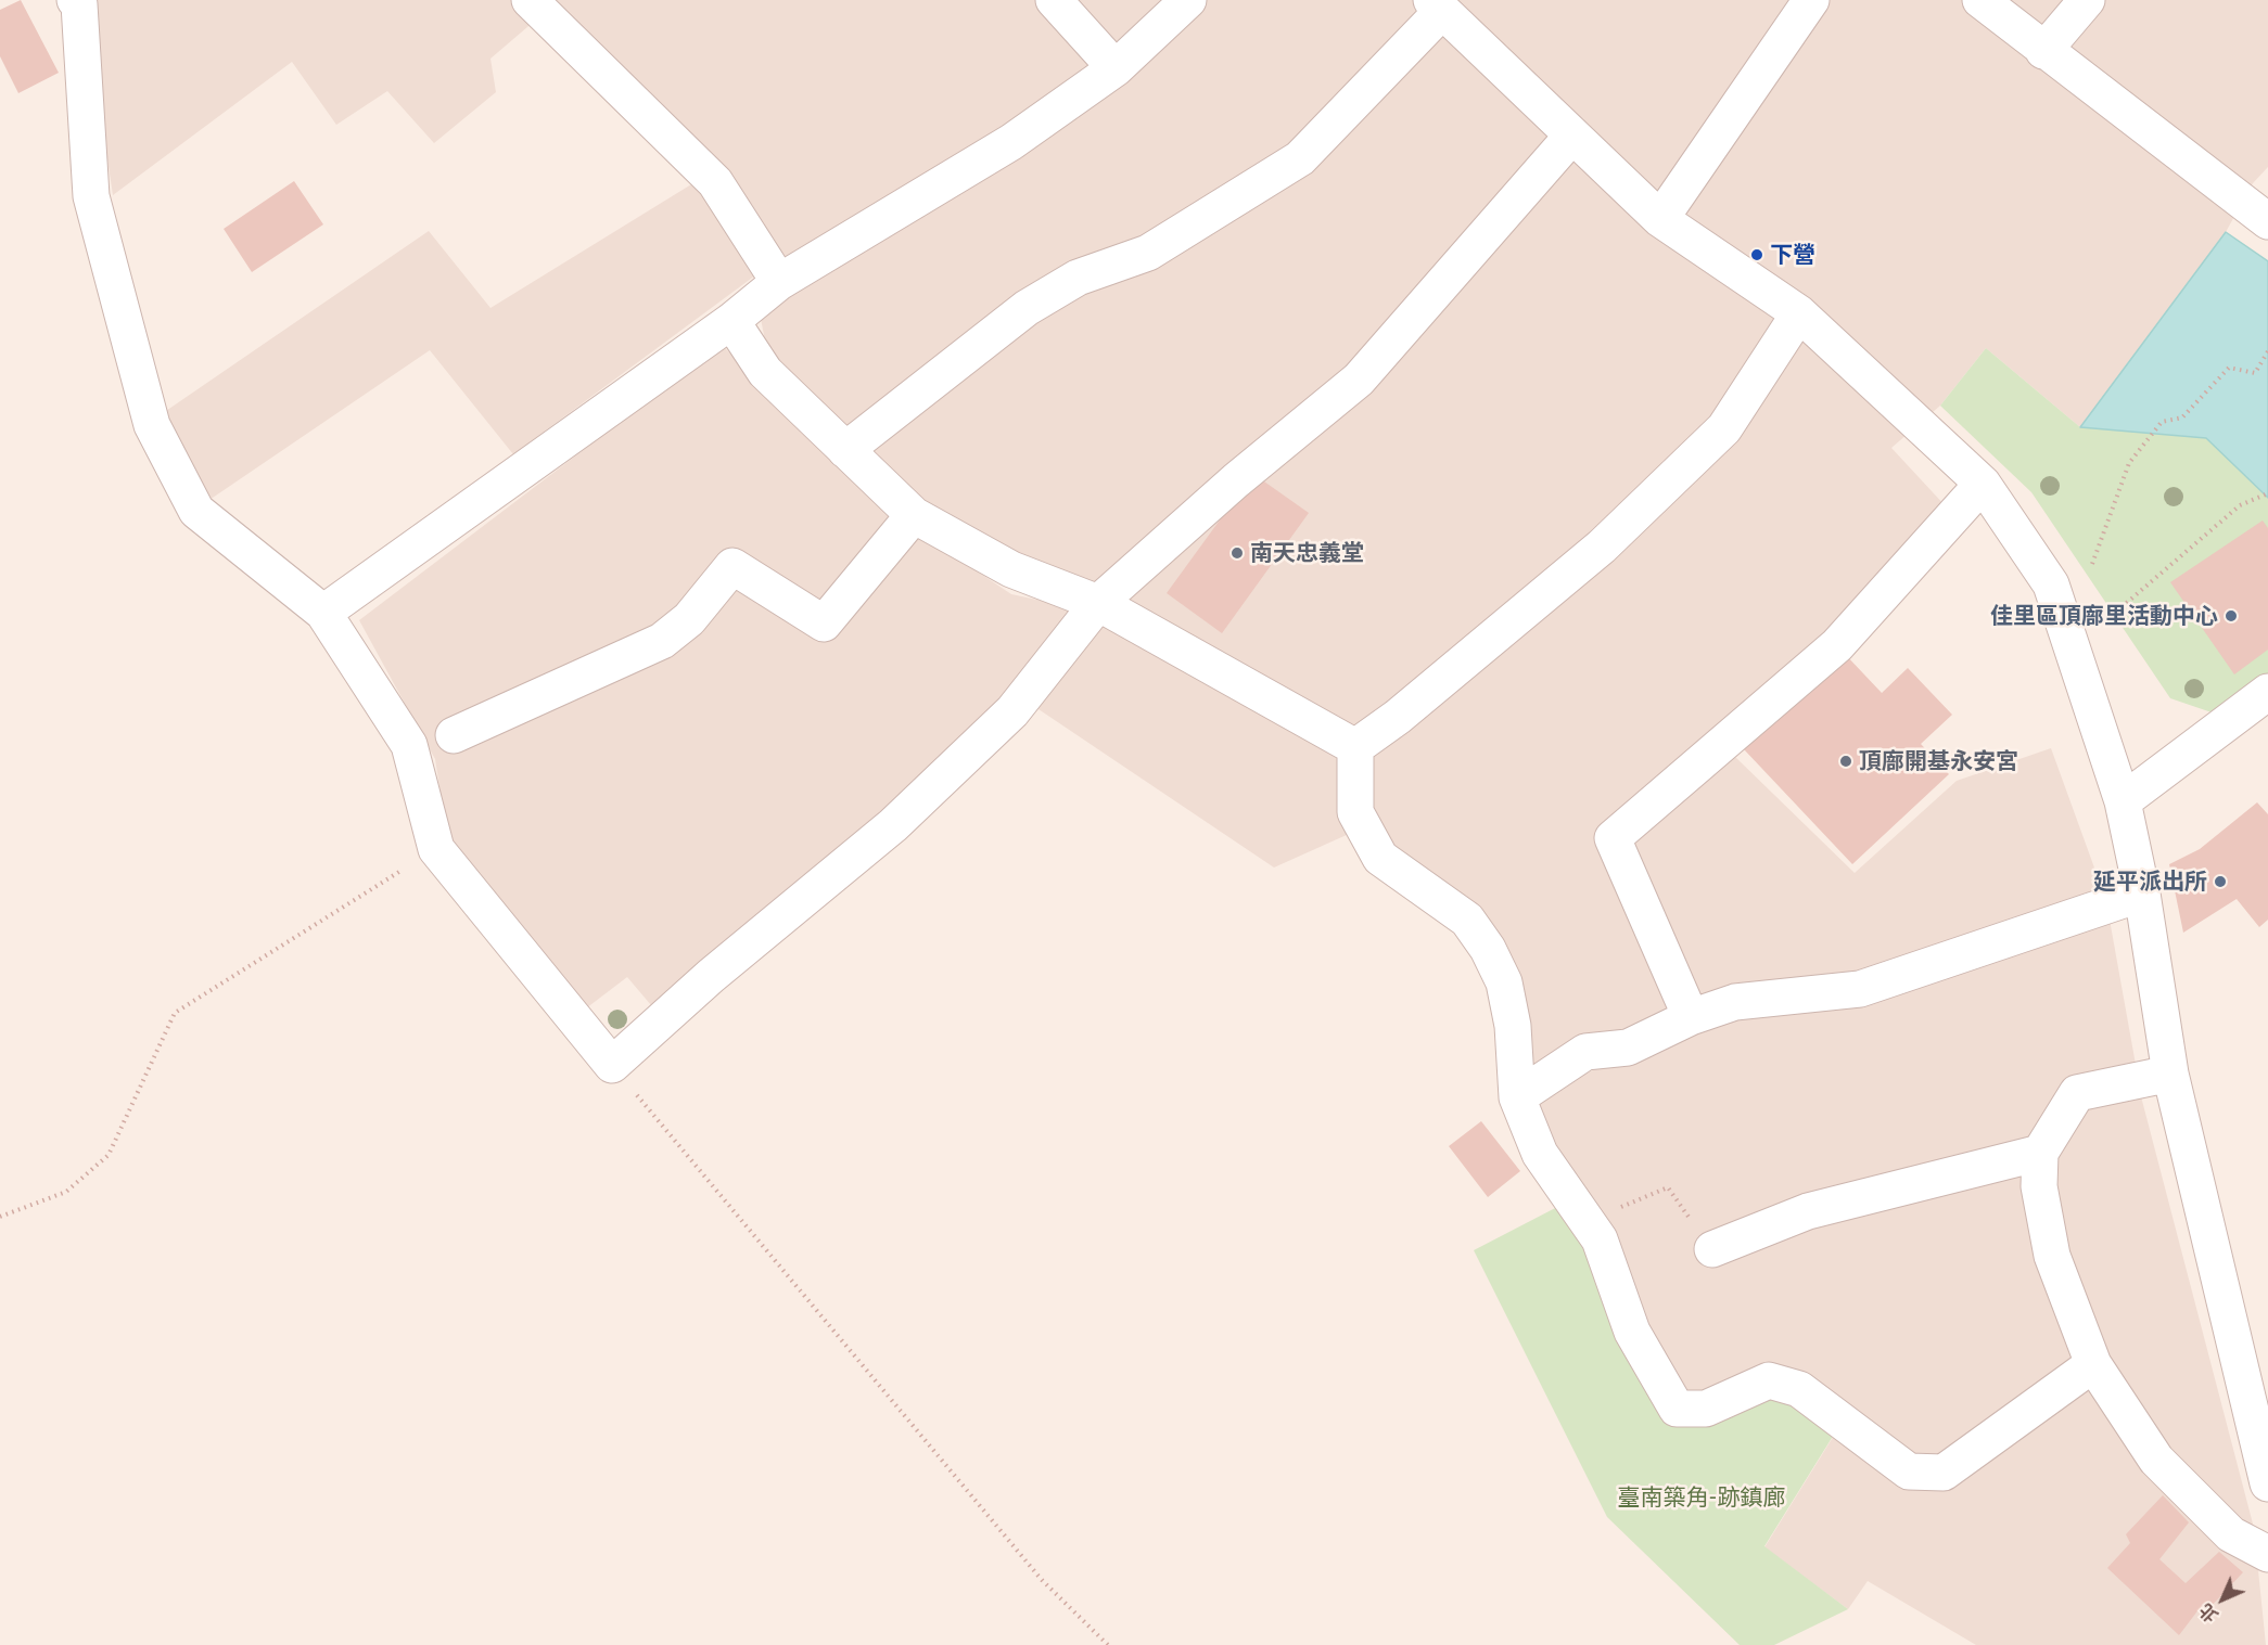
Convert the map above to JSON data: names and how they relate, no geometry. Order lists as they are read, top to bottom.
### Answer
{
  "parks": ["臺南築角-跡鎮廊"],
  "places": [
    "下營",
    "南天忠義堂",
    "佳里區頂廍里活動中心",
    "頂廍開基永安宮",
    "延平派出所"
  ],
  "north": "bottom left"
}
